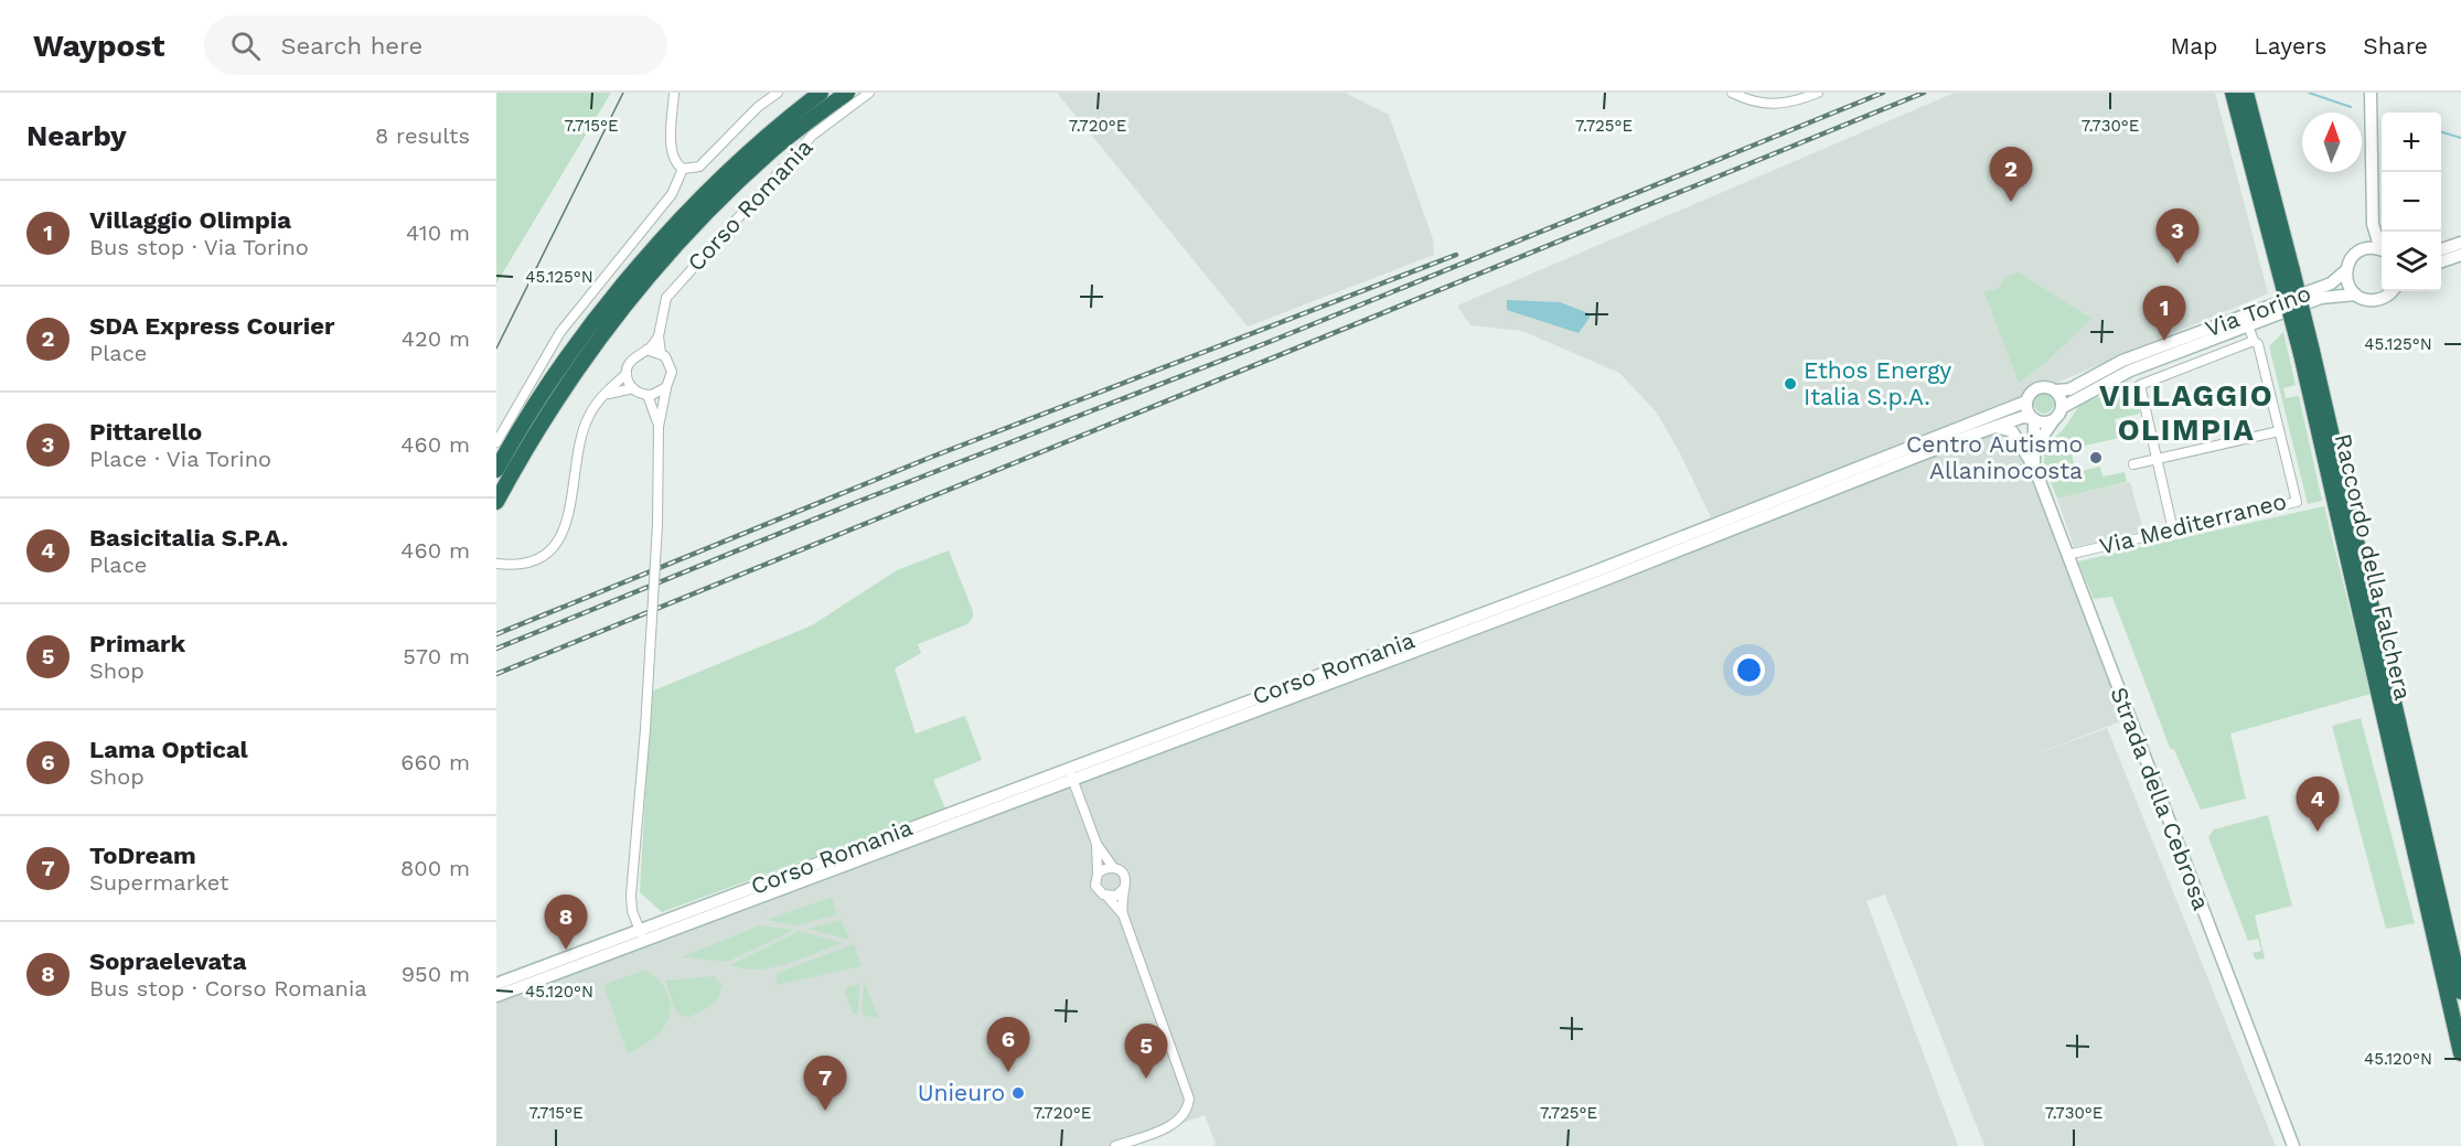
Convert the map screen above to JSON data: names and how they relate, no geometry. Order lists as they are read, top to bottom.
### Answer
{
  "streets": {
    "highway": ["Raccordo della Falchera"],
    "main road": ["Corso Romania", "Via Torino", "Strada della Cebrosa"],
    "street": ["Via Mediterraneo"]
  },
  "crossings": [
    ["Corso Romania", "Via Torino"],
    ["Corso Romania", "Strada della Cebrosa"],
    ["Via Torino", "Via Mediterraneo"],
    ["Via Torino", "Strada della Cebrosa"],
    ["Via Mediterraneo", "Strada della Cebrosa"]
  ],
  "districts": ["VILLAGGIO OLIMPIA"],
  "places": ["Ethos Energy Italia S.p.A.", "Centro Autismo Allaninocosta", "Unieuro"],
  "north": "top",
  "page": {
    "header": "Waypost",
    "search": "Search here",
    "nav": ["Map", "Layers", "Share"],
    "heading": ["Nearby", "8 results"],
    "map_buttons": ["+", "−"],
    "pins": [
      "2",
      "3",
      "1",
      "4",
      "8",
      "6",
      "5",
      "7"
    ],
    "list": [
      {
        "mark": "1",
        "name": "Villaggio Olimpia",
        "note": "Bus stop · Via Torino",
        "value": "410 m"
      },
      {
        "mark": "2",
        "name": "SDA Express Courier",
        "note": "Place",
        "value": "420 m"
      },
      {
        "mark": "3",
        "name": "Pittarello",
        "note": "Place · Via Torino",
        "value": "460 m"
      },
      {
        "mark": "4",
        "name": "Basicitalia S.P.A.",
        "note": "Place",
        "value": "460 m"
      },
      {
        "mark": "5",
        "name": "Primark",
        "note": "Shop",
        "value": "570 m"
      },
      {
        "mark": "6",
        "name": "Lama Optical",
        "note": "Shop",
        "value": "660 m"
      },
      {
        "mark": "7",
        "name": "ToDream",
        "note": "Supermarket",
        "value": "800 m"
      },
      {
        "mark": "8",
        "name": "Sopraelevata",
        "note": "Bus stop · Corso Romania",
        "value": "950 m"
      }
    ]
  },
  "coordinates": [
    "7.715°E",
    "7.720°E",
    "7.725°E",
    "7.730°E",
    "45.125°N",
    "45.120°N"
  ]
}
